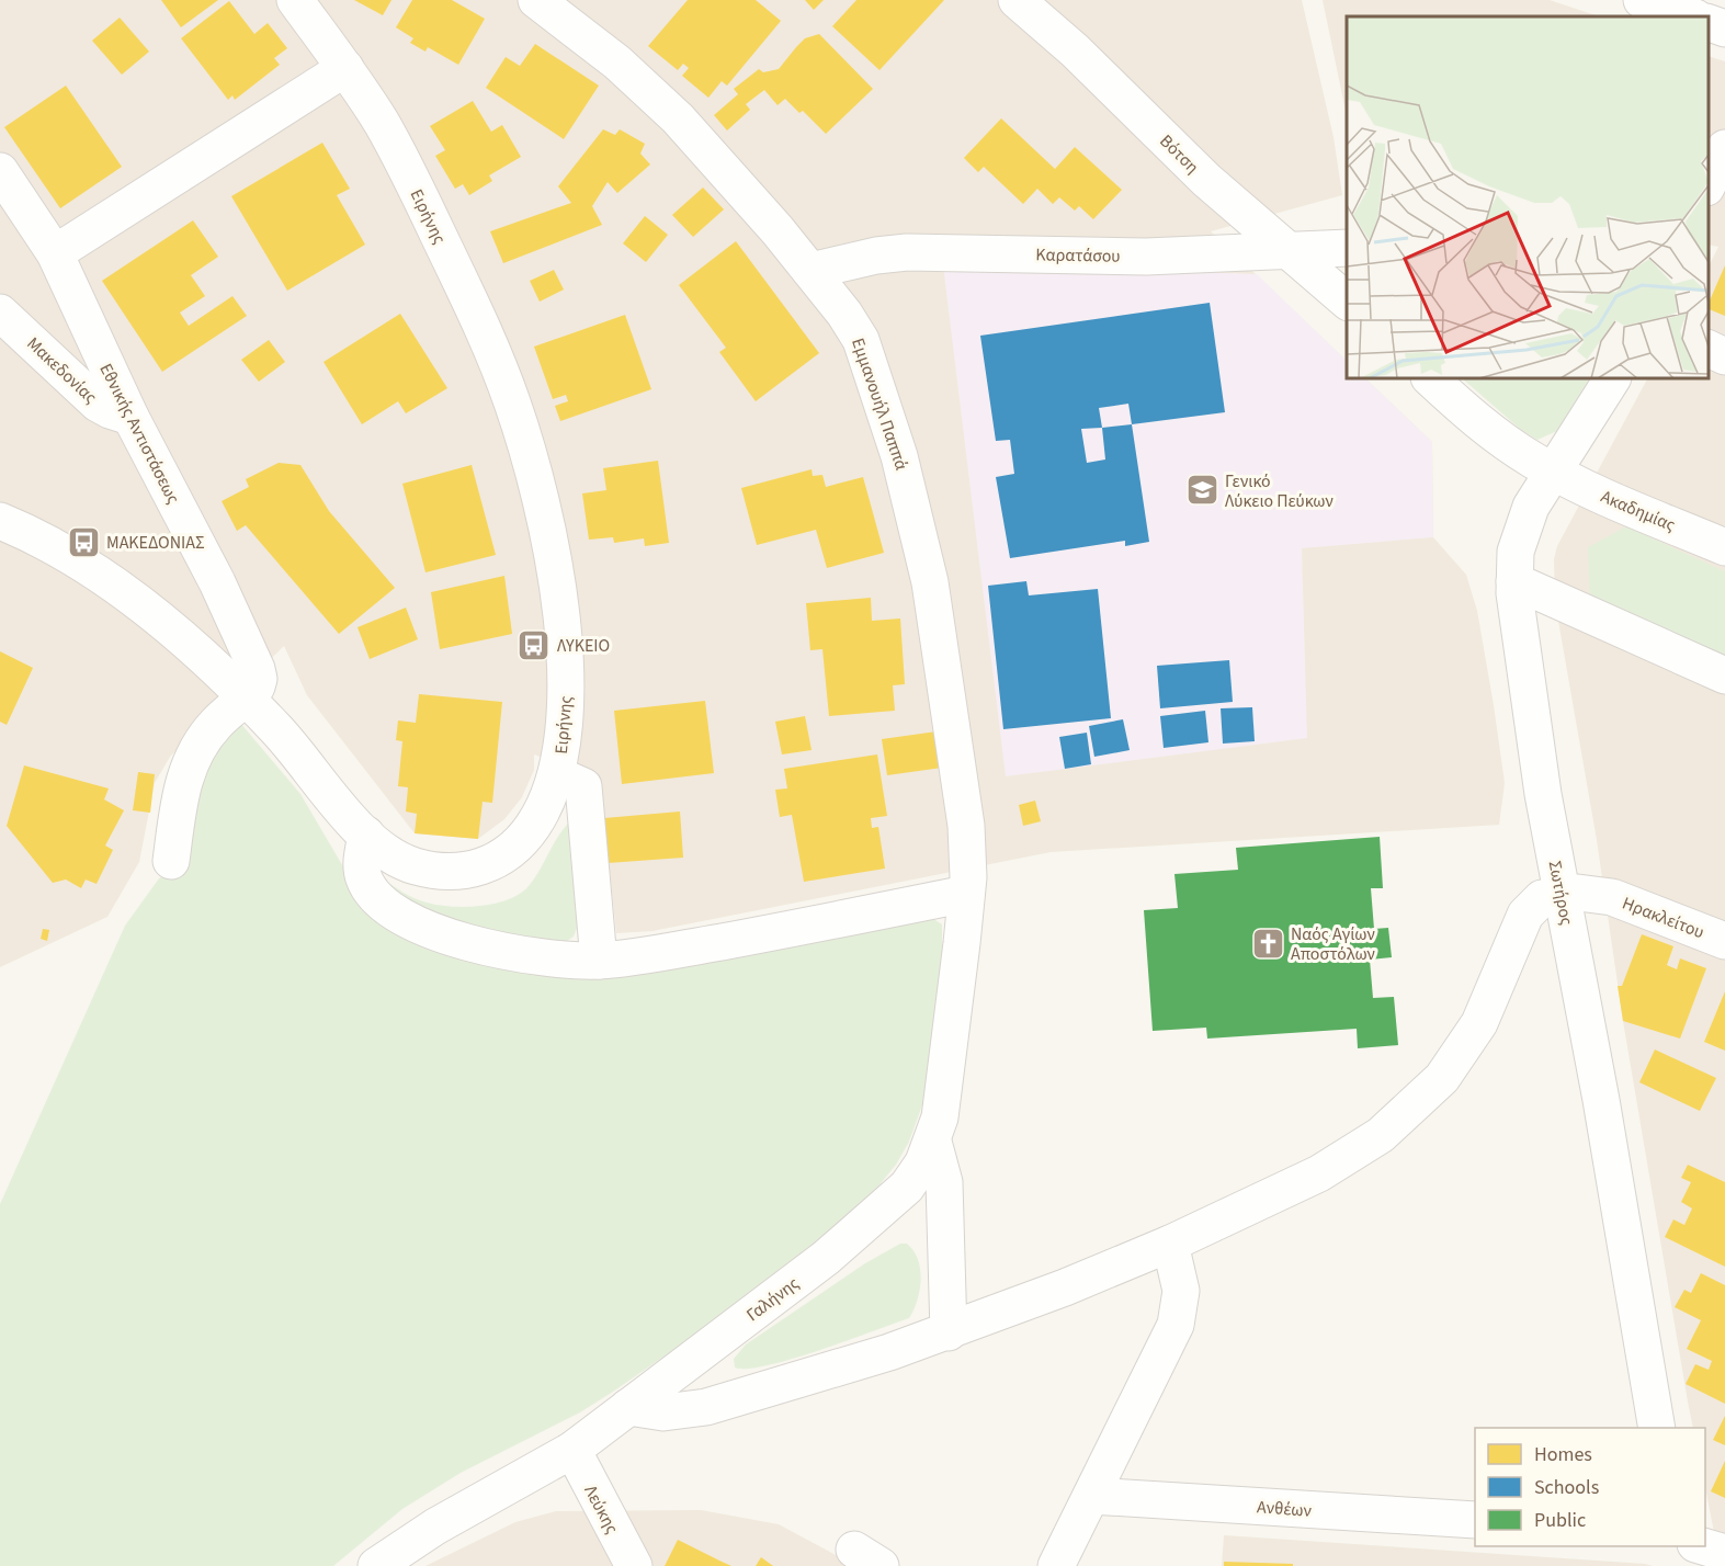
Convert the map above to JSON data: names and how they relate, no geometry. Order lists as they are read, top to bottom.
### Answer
{
  "streets": {
    "street": [
      "Βότση",
      "Ειρήνης",
      "Καρατάσου",
      "Μακεδονίας",
      "Εμμανουήλ Παππά",
      "Εθνικής Αντιστάσεως",
      "Ακαδημίας",
      "Σωτήρος",
      "Ηρακλείτου",
      "Γαλήνης",
      "Ανθέων",
      "Λεύκης"
    ]
  },
  "crossings": [
    ["Βότση", "Καρατάσου"],
    ["Ειρήνης", "Εθνικής Αντιστάσεως"],
    ["Καρατάσου", "Εμμανουήλ Παππά"],
    ["Μακεδονίας", "Εθνικής Αντιστάσεως"],
    ["Εμμανουήλ Παππά", "Γαλήνης"],
    ["Ακαδημίας", "Σωτήρος"],
    ["Σωτήρος", "Ηρακλείτου"],
    ["Γαλήνης", "Λεύκης"]
  ],
  "places": {
    "school or university": ["Γενικό Λύκειο Πεύκων"],
    "bus stop": ["ΜΑΚΕΔΟΝΙΑΣ", "ΛΥΚΕΙΟ"],
    "church": ["Ναός Αγίων Αποστόλων"]
  },
  "legend": ["Homes", "Schools", "Public"]
}
